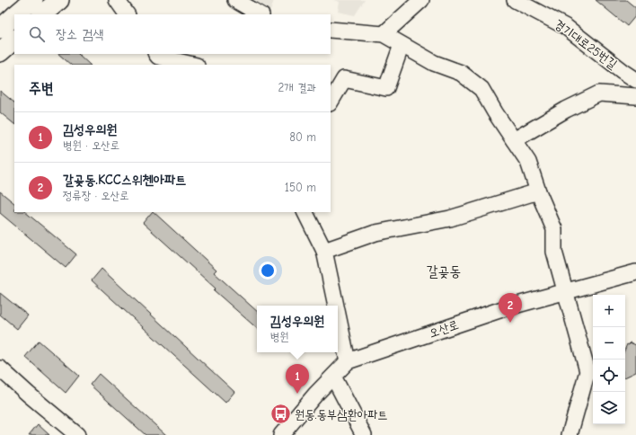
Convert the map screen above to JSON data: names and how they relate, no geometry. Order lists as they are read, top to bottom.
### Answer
{
  "streets": {
    "street": ["경기대로25번길", "오산로"]
  },
  "districts": ["갈곶동"],
  "places": {
    "bus stop": ["원동.동부삼환아파트"]
  },
  "page": {
    "search": "장소 검색",
    "heading": ["주변", "2개 결과"],
    "list": [
      {
        "mark": "1",
        "name": "김성우의원",
        "note": "병원 · 오산로",
        "value": "80 m"
      },
      {
        "mark": "2",
        "name": "갈곶동.KCC스위첸아파트",
        "note": "정류장 · 오산로",
        "value": "150 m"
      }
    ],
    "pins": ["2", "1"],
    "map_buttons": ["+", "−"],
    "popup": ["김성우의원", "병원"]
  }
}
